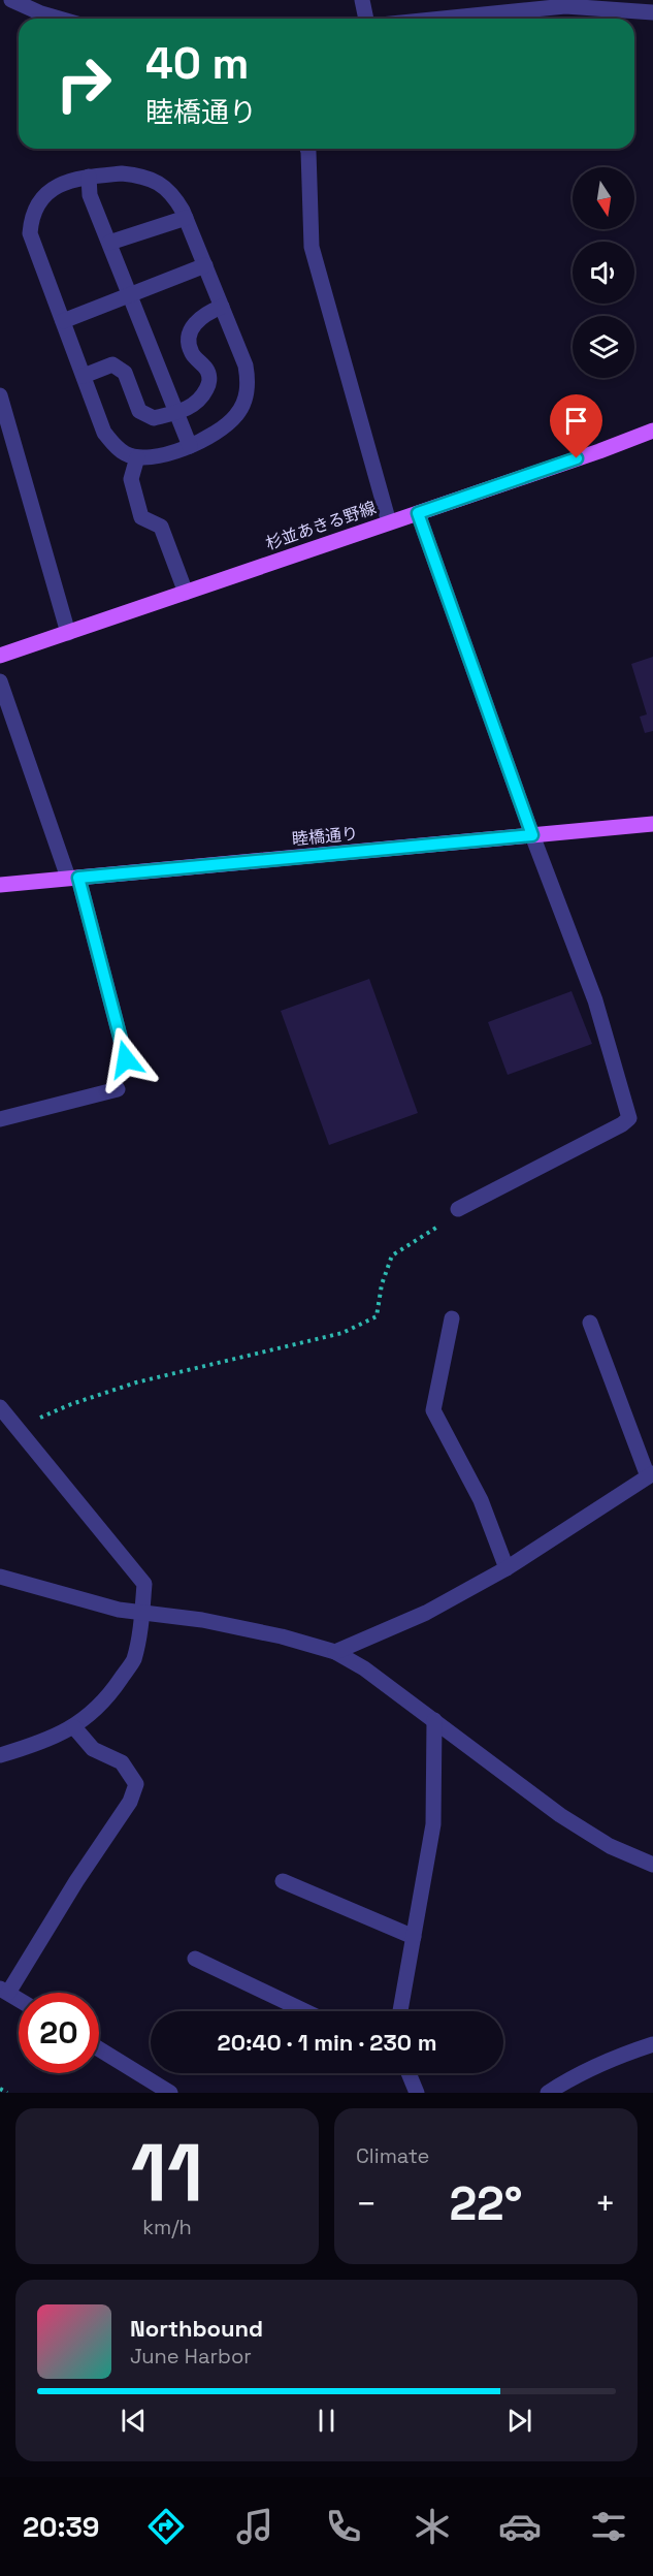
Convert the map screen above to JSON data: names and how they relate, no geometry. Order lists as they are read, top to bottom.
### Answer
{
  "streets": {
    "main road": ["杉並あきる野線", "睦橋通り"]
  },
  "north": "bottom",
  "page": {
    "turn": ["40 m", "睦橋通り"],
    "limit": "20",
    "trip": "20:40 · 1 min · 230 m",
    "tile": [
      ["11", "km/h"],
      "Climate"
    ],
    "heat": ["−", "22°", "+"],
    "song": ["Northbound", "June Harbor"],
    "tabs": "20:39"
  }
}
